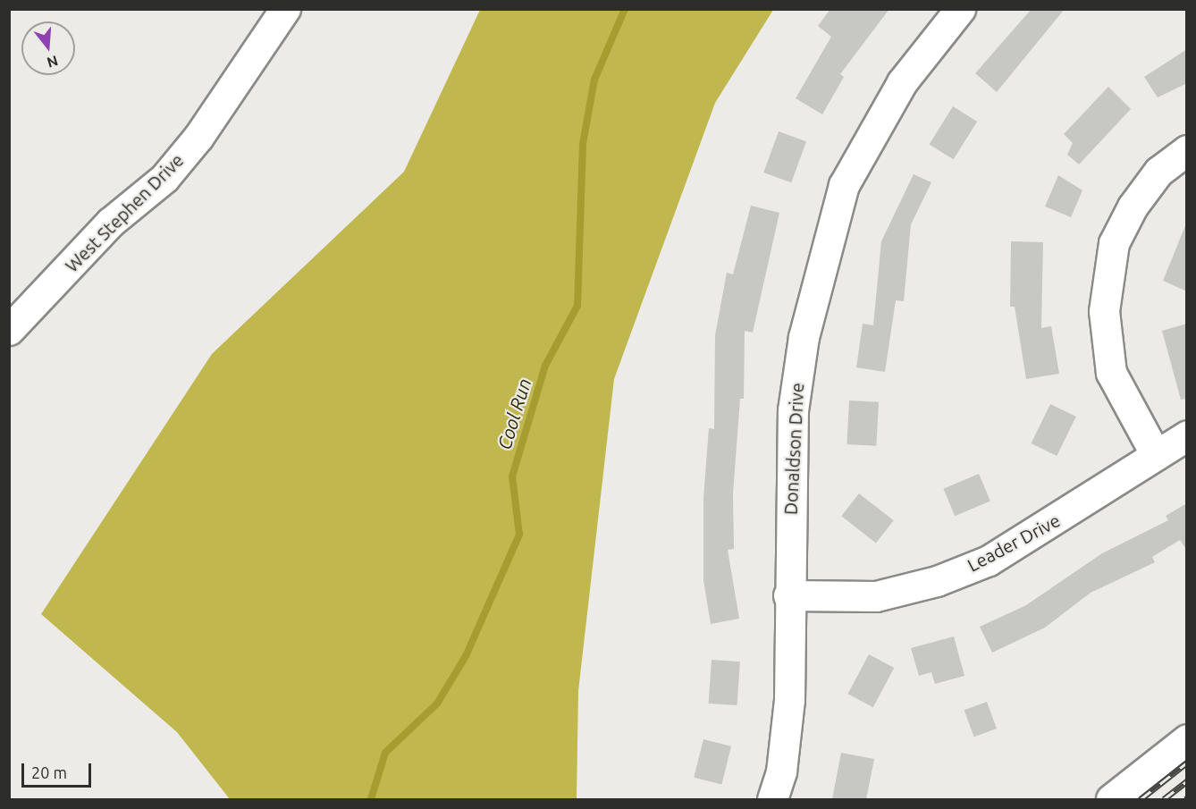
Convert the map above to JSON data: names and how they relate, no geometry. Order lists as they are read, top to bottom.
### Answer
{
  "streets": {
    "street": ["West Stephen Drive", "Donaldson Drive", "Leader Drive"]
  },
  "crossings": [
    ["Donaldson Drive", "Leader Drive"]
  ],
  "water": ["Cool Run"],
  "scale_bar": "20 m",
  "north": "bottom"
}
